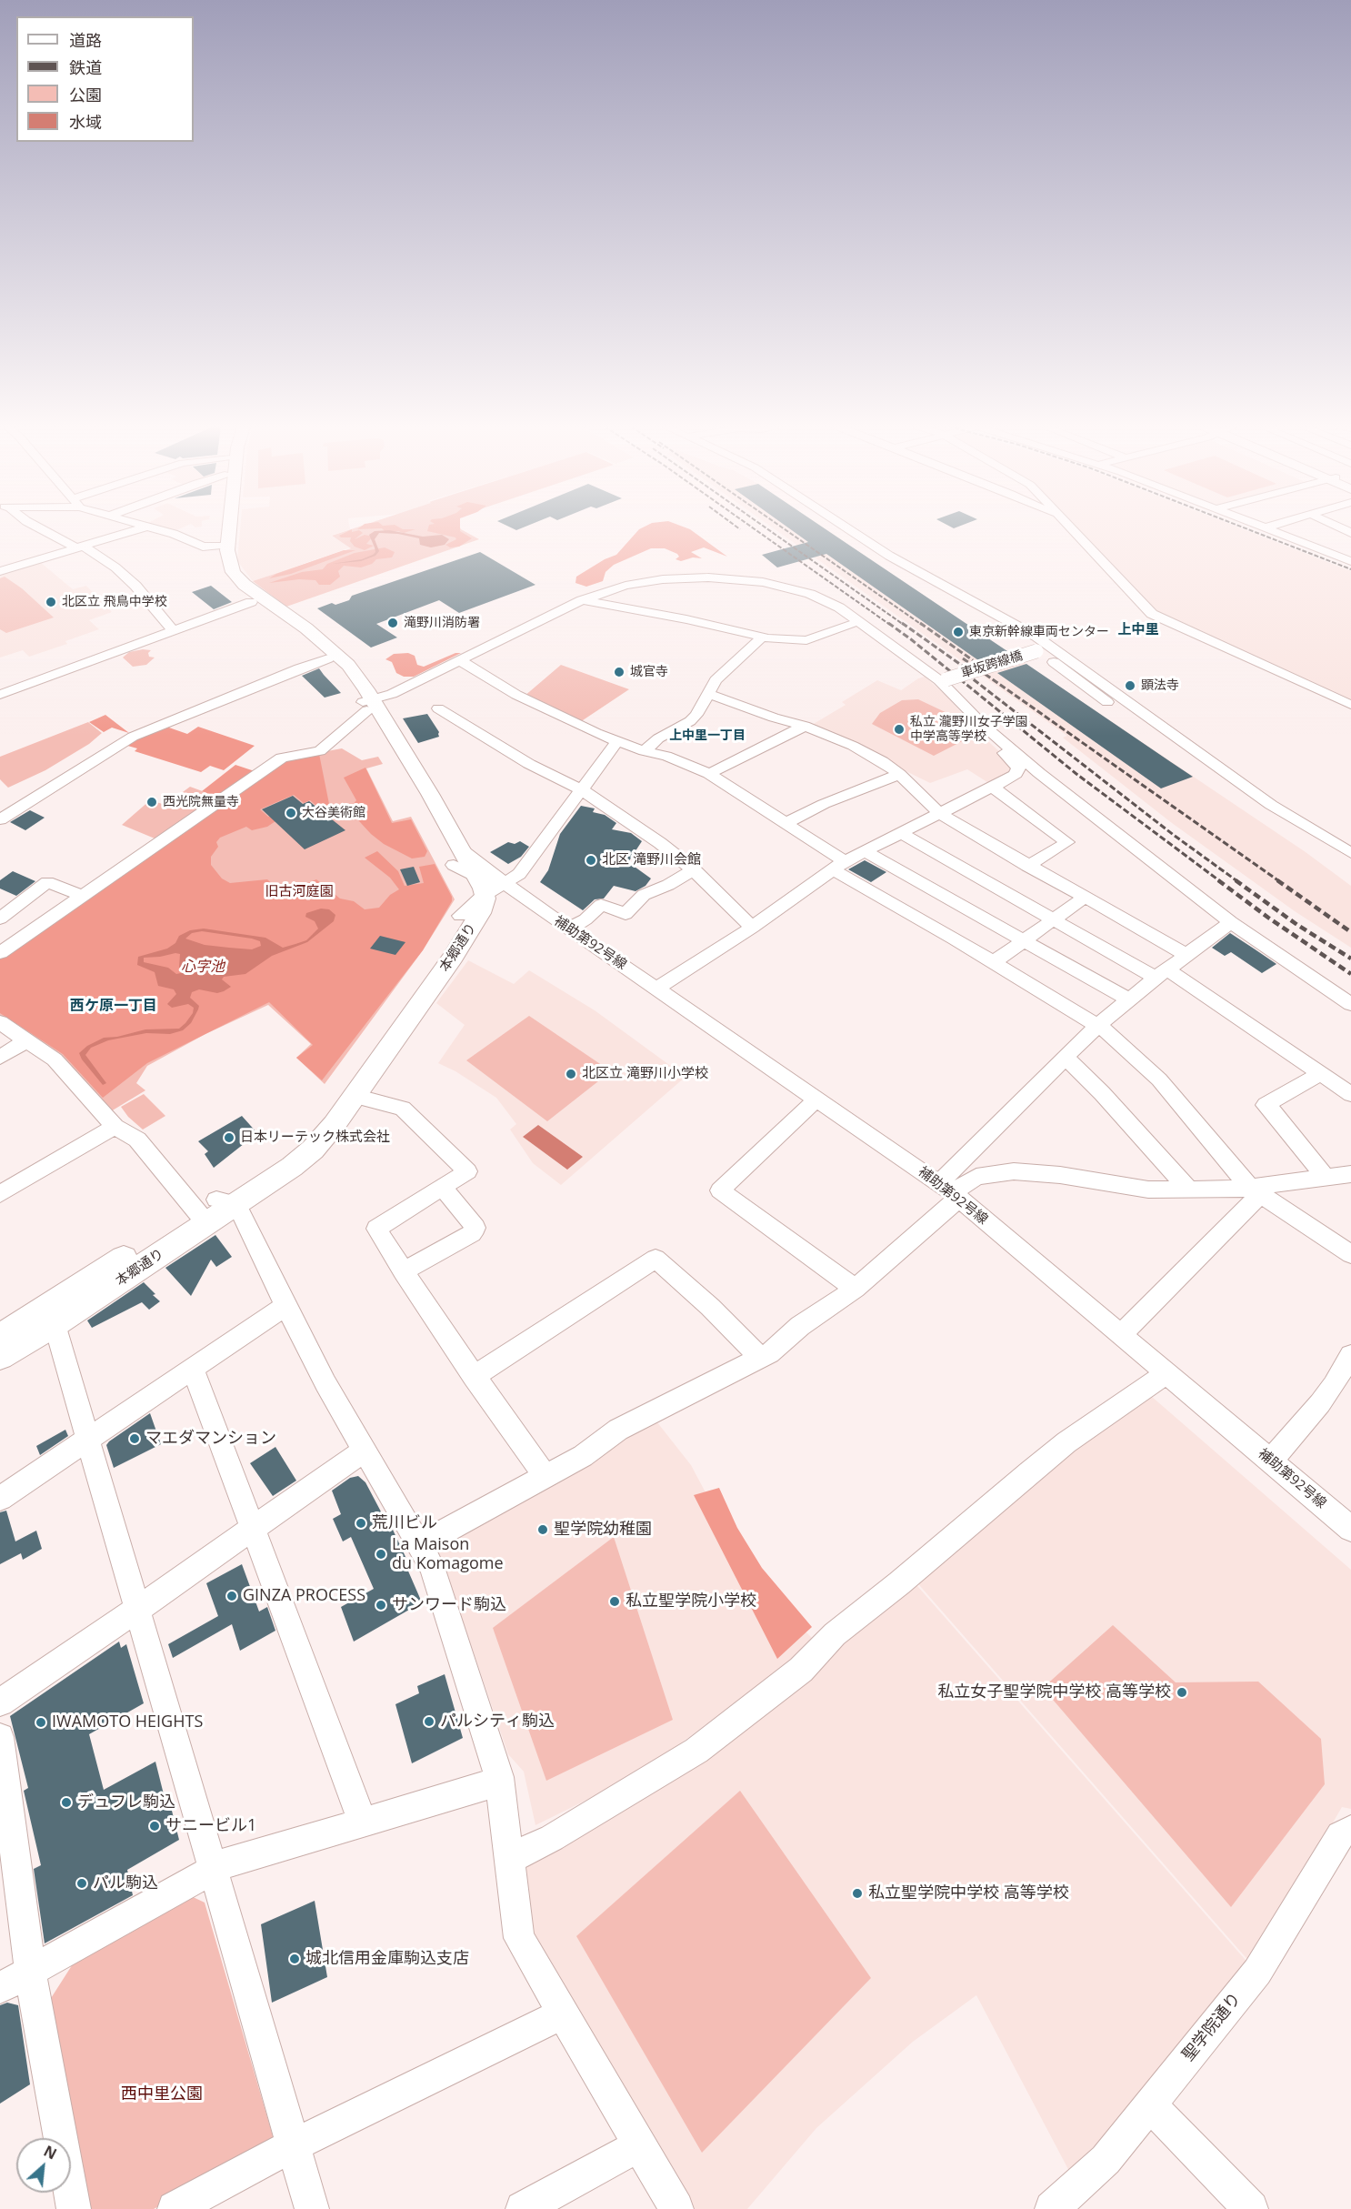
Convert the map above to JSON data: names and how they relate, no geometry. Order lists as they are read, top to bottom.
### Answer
{
  "streets": {
    "main road": ["本郷通り"],
    "street": ["車坂跨線橋", "補助第92号線", "聖学院通り"]
  },
  "crossings": [
    ["補助第92号線", "本郷通り"]
  ],
  "districts": ["上中里", "上中里一丁目", "西ケ原一丁目"],
  "water": ["心字池"],
  "parks": ["旧古河庭園", "西中里公園"],
  "places": [
    "北区立 飛鳥中学校",
    "滝野川消防署",
    "東京新幹線車両センター",
    "城官寺",
    "顕法寺",
    "私立 瀧野川女子学園 中学高等学校",
    "西光院無量寺",
    "大谷美術館",
    "北区 滝野川会館",
    "北区立 滝野川小学校",
    "日本リーテック株式会社",
    "マエダマンション",
    "荒川ビル",
    "聖学院幼稚園",
    "La Maison du Komagome",
    "GINZA PROCESS",
    "私立聖学院小学校",
    "サンワード駒込",
    "私立女子聖学院中学校 高等学校",
    "パルシティ駒込",
    "IWAMOTO HEIGHTS",
    "デュフレ駒込",
    "サニービル1",
    "パル駒込",
    "私立聖学院中学校 高等学校",
    "城北信用金庫駒込支店"
  ],
  "legend": [
    "道路",
    "鉄道",
    "公園",
    "水域"
  ],
  "north": "top right"
}
